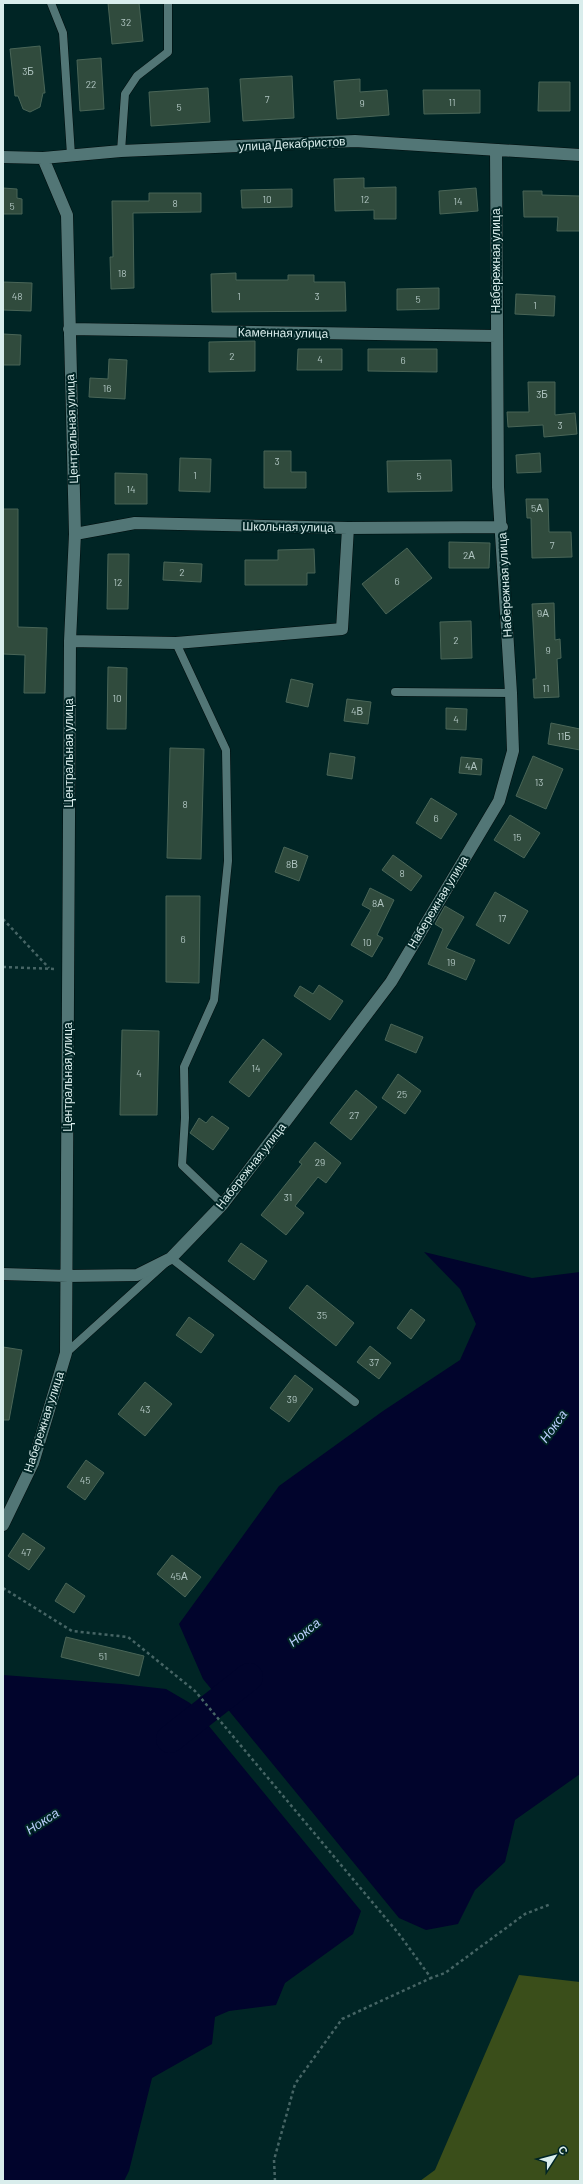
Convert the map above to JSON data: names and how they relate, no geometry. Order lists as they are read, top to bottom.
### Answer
{
  "streets": {
    "street": [
      "улица Декабристов",
      "Набережная улица",
      "Каменная улица",
      "Центральная улица",
      "Школьная улица"
    ]
  },
  "crossings": [
    ["улица Декабристов", "Набережная улица"],
    ["улица Декабристов", "Центральная улица"],
    ["Набережная улица", "Каменная улица"],
    ["Набережная улица", "Центральная улица"],
    ["Набережная улица", "Школьная улица"],
    ["Каменная улица", "Центральная улица"],
    ["Центральная улица", "Школьная улица"]
  ],
  "water": ["Нокса"],
  "house_numbers": [
    "32",
    "3Б",
    "22",
    "7",
    "11",
    "9",
    "5",
    "10",
    "12",
    "14",
    "8",
    "5",
    "18",
    "48",
    "1",
    "3",
    "5",
    "1",
    "2",
    "4",
    "6",
    "16",
    "3Б",
    "3",
    "3",
    "1",
    "5",
    "14",
    "5А",
    "7",
    "2А",
    "2",
    "6",
    "12",
    "9А",
    "2",
    "9",
    "11",
    "10",
    "4В",
    "4",
    "11Б",
    "4А",
    "13",
    "8",
    "6",
    "15",
    "8В",
    "8",
    "8А",
    "17",
    "6",
    "10",
    "19",
    "14",
    "4",
    "25",
    "27",
    "29",
    "31",
    "35",
    "37",
    "39",
    "43",
    "45",
    "47",
    "45А",
    "51"
  ],
  "north": "top right"
}
